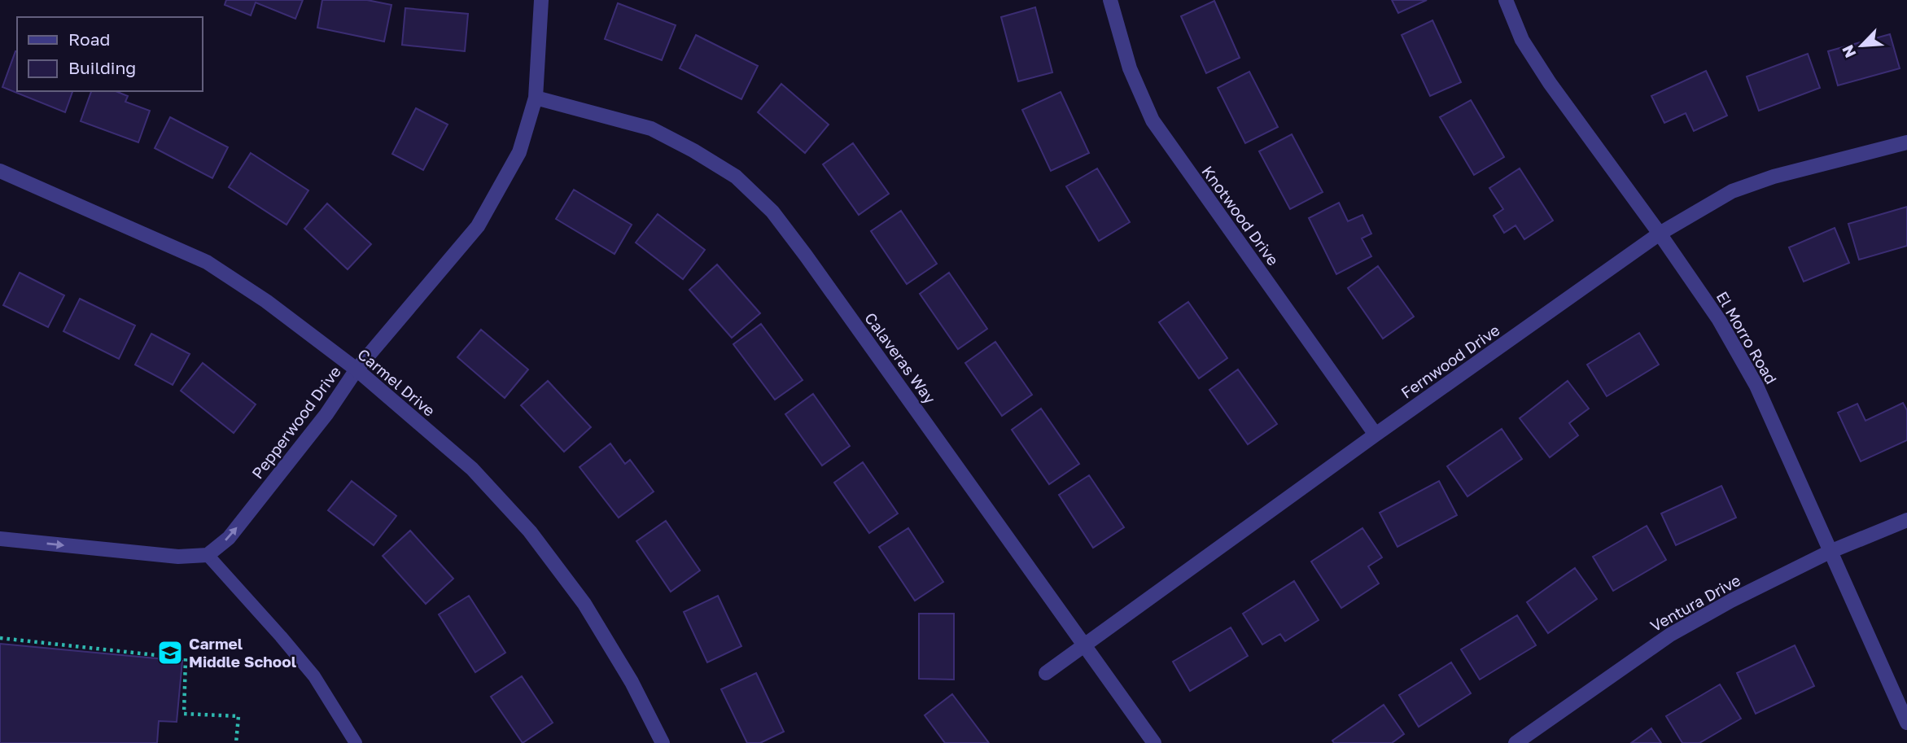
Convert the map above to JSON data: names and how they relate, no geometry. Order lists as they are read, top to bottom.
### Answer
{
  "streets": {
    "street": [
      "Knotwood Drive",
      "El Morro Road",
      "Calaveras Way",
      "Fernwood Drive",
      "Carmel Drive",
      "Pepperwood Drive",
      "Ventura Drive"
    ]
  },
  "crossings": [
    ["Knotwood Drive", "Fernwood Drive"],
    ["El Morro Road", "Fernwood Drive"],
    ["El Morro Road", "Ventura Drive"],
    ["Calaveras Way", "Fernwood Drive"],
    ["Calaveras Way", "Pepperwood Drive"],
    ["Carmel Drive", "Pepperwood Drive"]
  ],
  "one_way": ["Pepperwood Drive"],
  "places": {
    "school or university": ["Carmel Middle School"]
  },
  "legend": ["Road", "Building"],
  "north": "bottom left"
}
